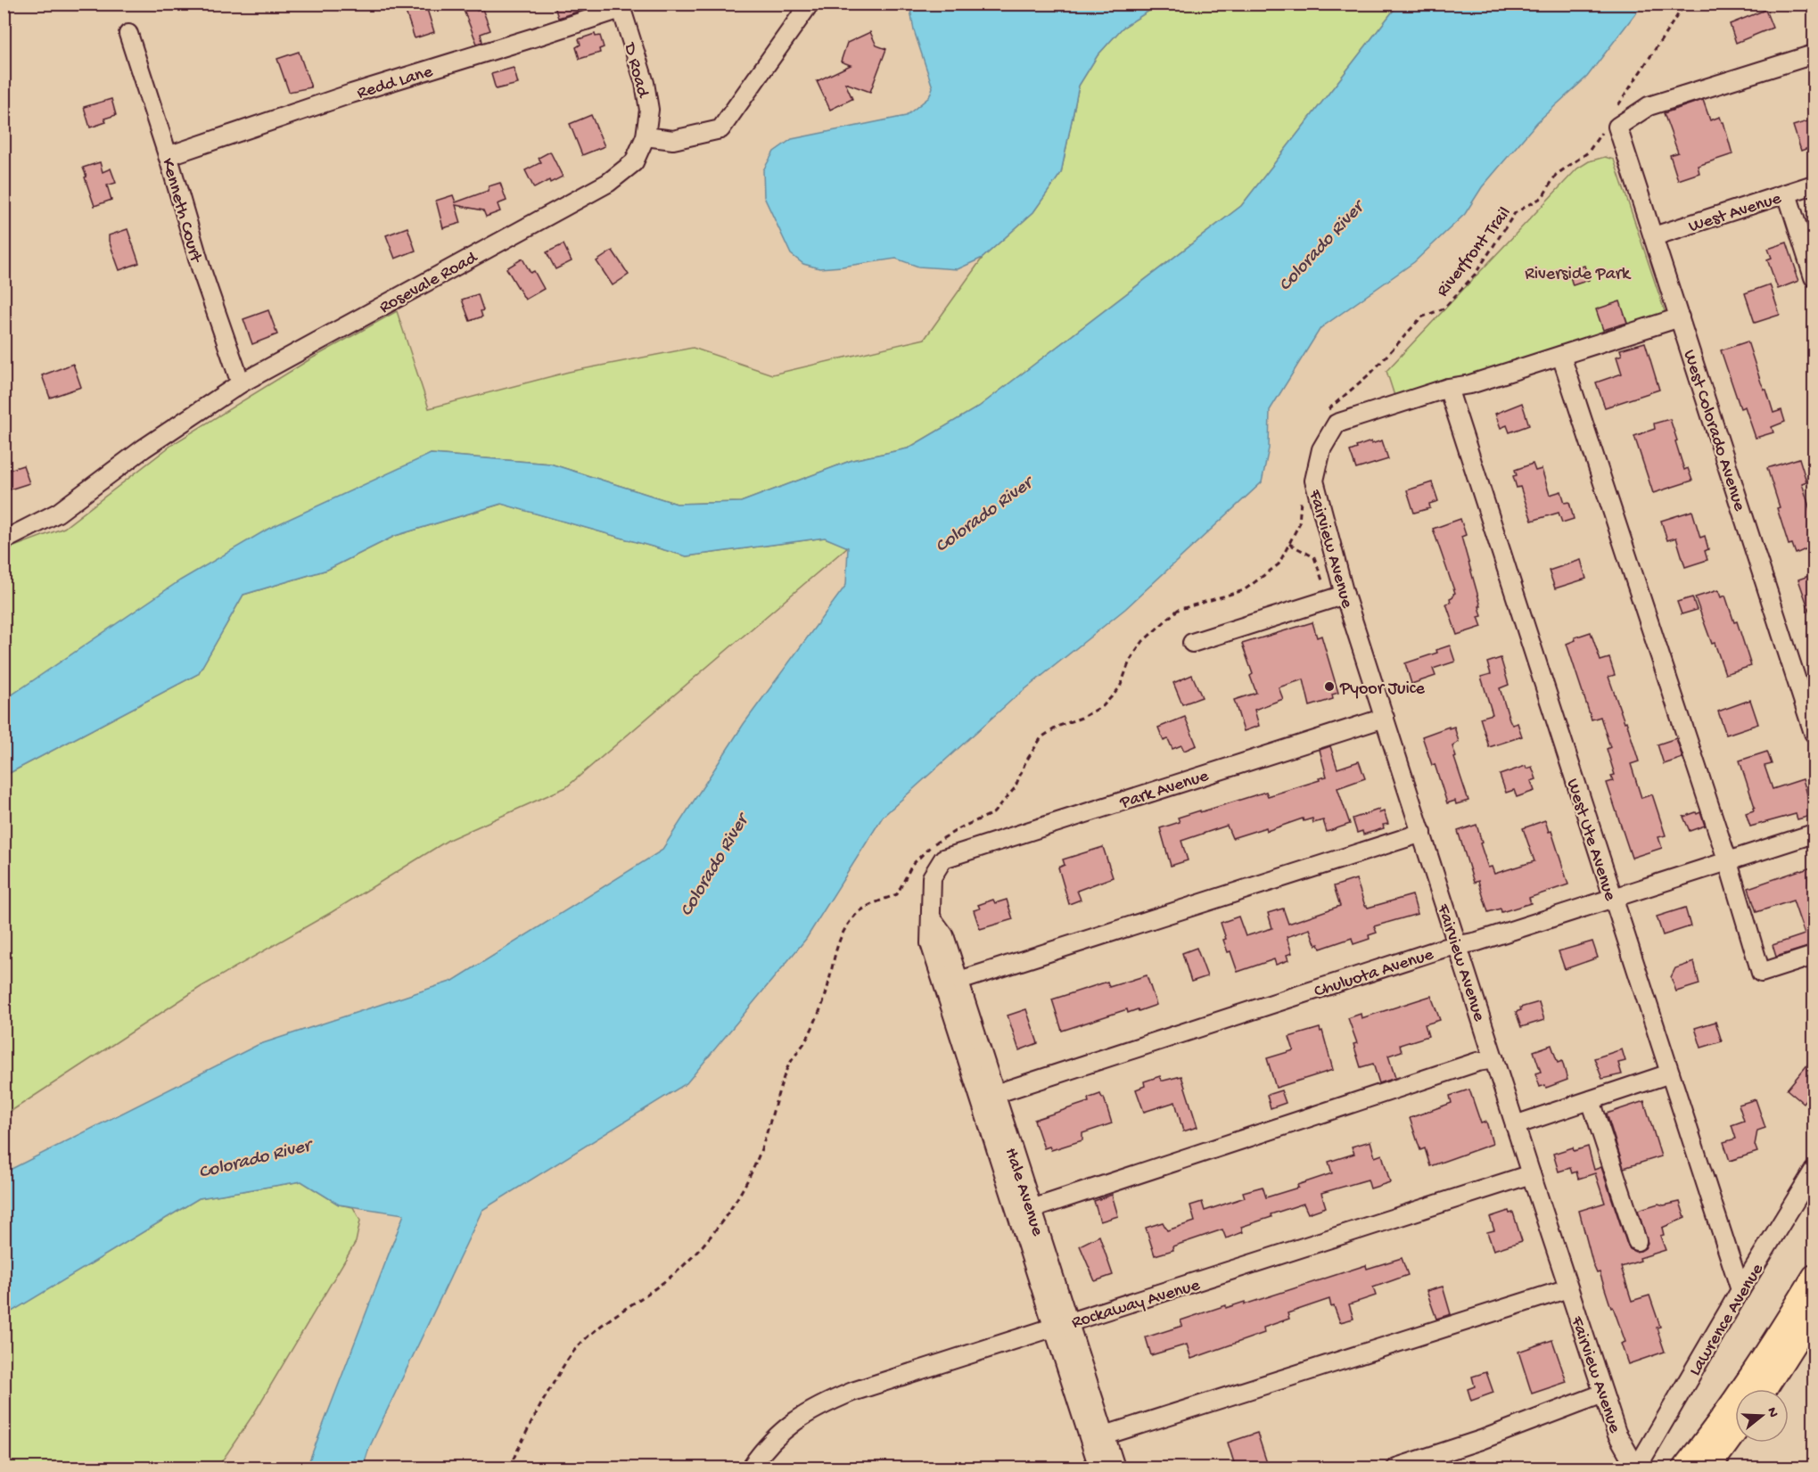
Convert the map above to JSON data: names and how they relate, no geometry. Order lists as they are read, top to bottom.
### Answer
{
  "streets": {
    "street": [
      "D Road",
      "Redd Lane",
      "Kenneth Court",
      "West Avenue",
      "Rosevale Road",
      "West Colorado Avenue",
      "Fairview Avenue",
      "Park Avenue",
      "West Ute Avenue",
      "Chuluota Avenue",
      "Hale Avenue",
      "Rockaway Avenue",
      "Lawrence Avenue"
    ],
    "path": ["Riverfront Trail"]
  },
  "crossings": [
    ["D Road", "Redd Lane"],
    ["D Road", "Rosevale Road"],
    ["Redd Lane", "Kenneth Court"],
    ["Kenneth Court", "Rosevale Road"],
    ["West Avenue", "West Colorado Avenue"],
    ["Riverfront Trail", "West Colorado Avenue"],
    ["West Colorado Avenue", "Fairview Avenue"],
    ["Fairview Avenue", "Park Avenue"],
    ["Fairview Avenue", "West Ute Avenue"],
    ["Fairview Avenue", "Chuluota Avenue"],
    ["Fairview Avenue", "Rockaway Avenue"],
    ["Fairview Avenue", "Lawrence Avenue"],
    ["Park Avenue", "Hale Avenue"],
    ["West Ute Avenue", "Chuluota Avenue"],
    ["West Ute Avenue", "Lawrence Avenue"],
    ["Chuluota Avenue", "Hale Avenue"],
    ["Hale Avenue", "Rockaway Avenue"]
  ],
  "water": ["Colorado River"],
  "parks": ["Riverside Park"],
  "places": ["Pyoor Juice"],
  "north": "right"
}
